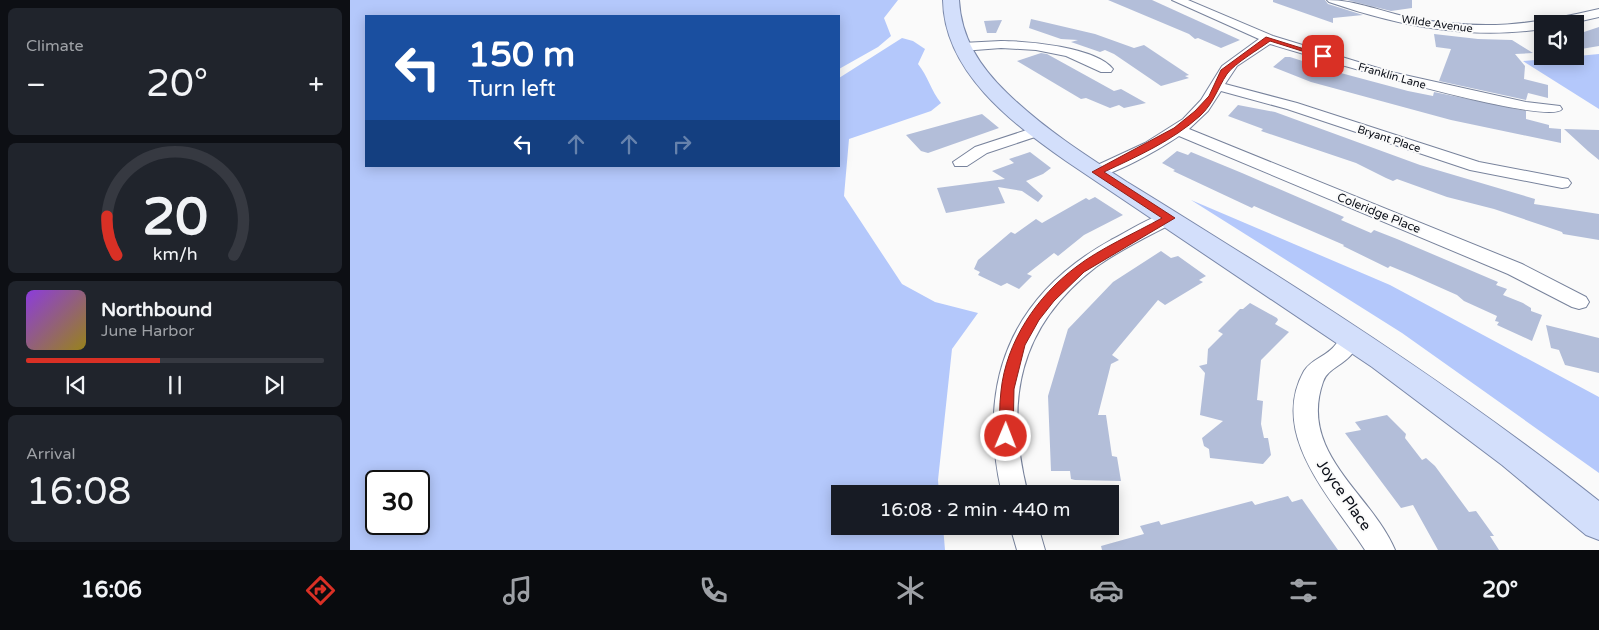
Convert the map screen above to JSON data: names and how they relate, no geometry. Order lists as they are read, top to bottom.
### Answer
{
  "streets": {
    "street": [
      "Wilde Avenue",
      "Franklin Lane",
      "Bryant Place",
      "Coleridge Place",
      "Joyce Place"
    ]
  },
  "page": {
    "tile": [
      "Climate",
      ["Arrival", "16:08"]
    ],
    "turn": ["150 m", "Turn left"],
    "heat": ["−", "20°", "+"],
    "song": ["Northbound", "June Harbor"],
    "limit": "30",
    "trip": "16:08 · 2 min · 440 m",
    "tabs": ["16:06", "20°"],
    "gauge": ["20", "km/h"]
  }
}
